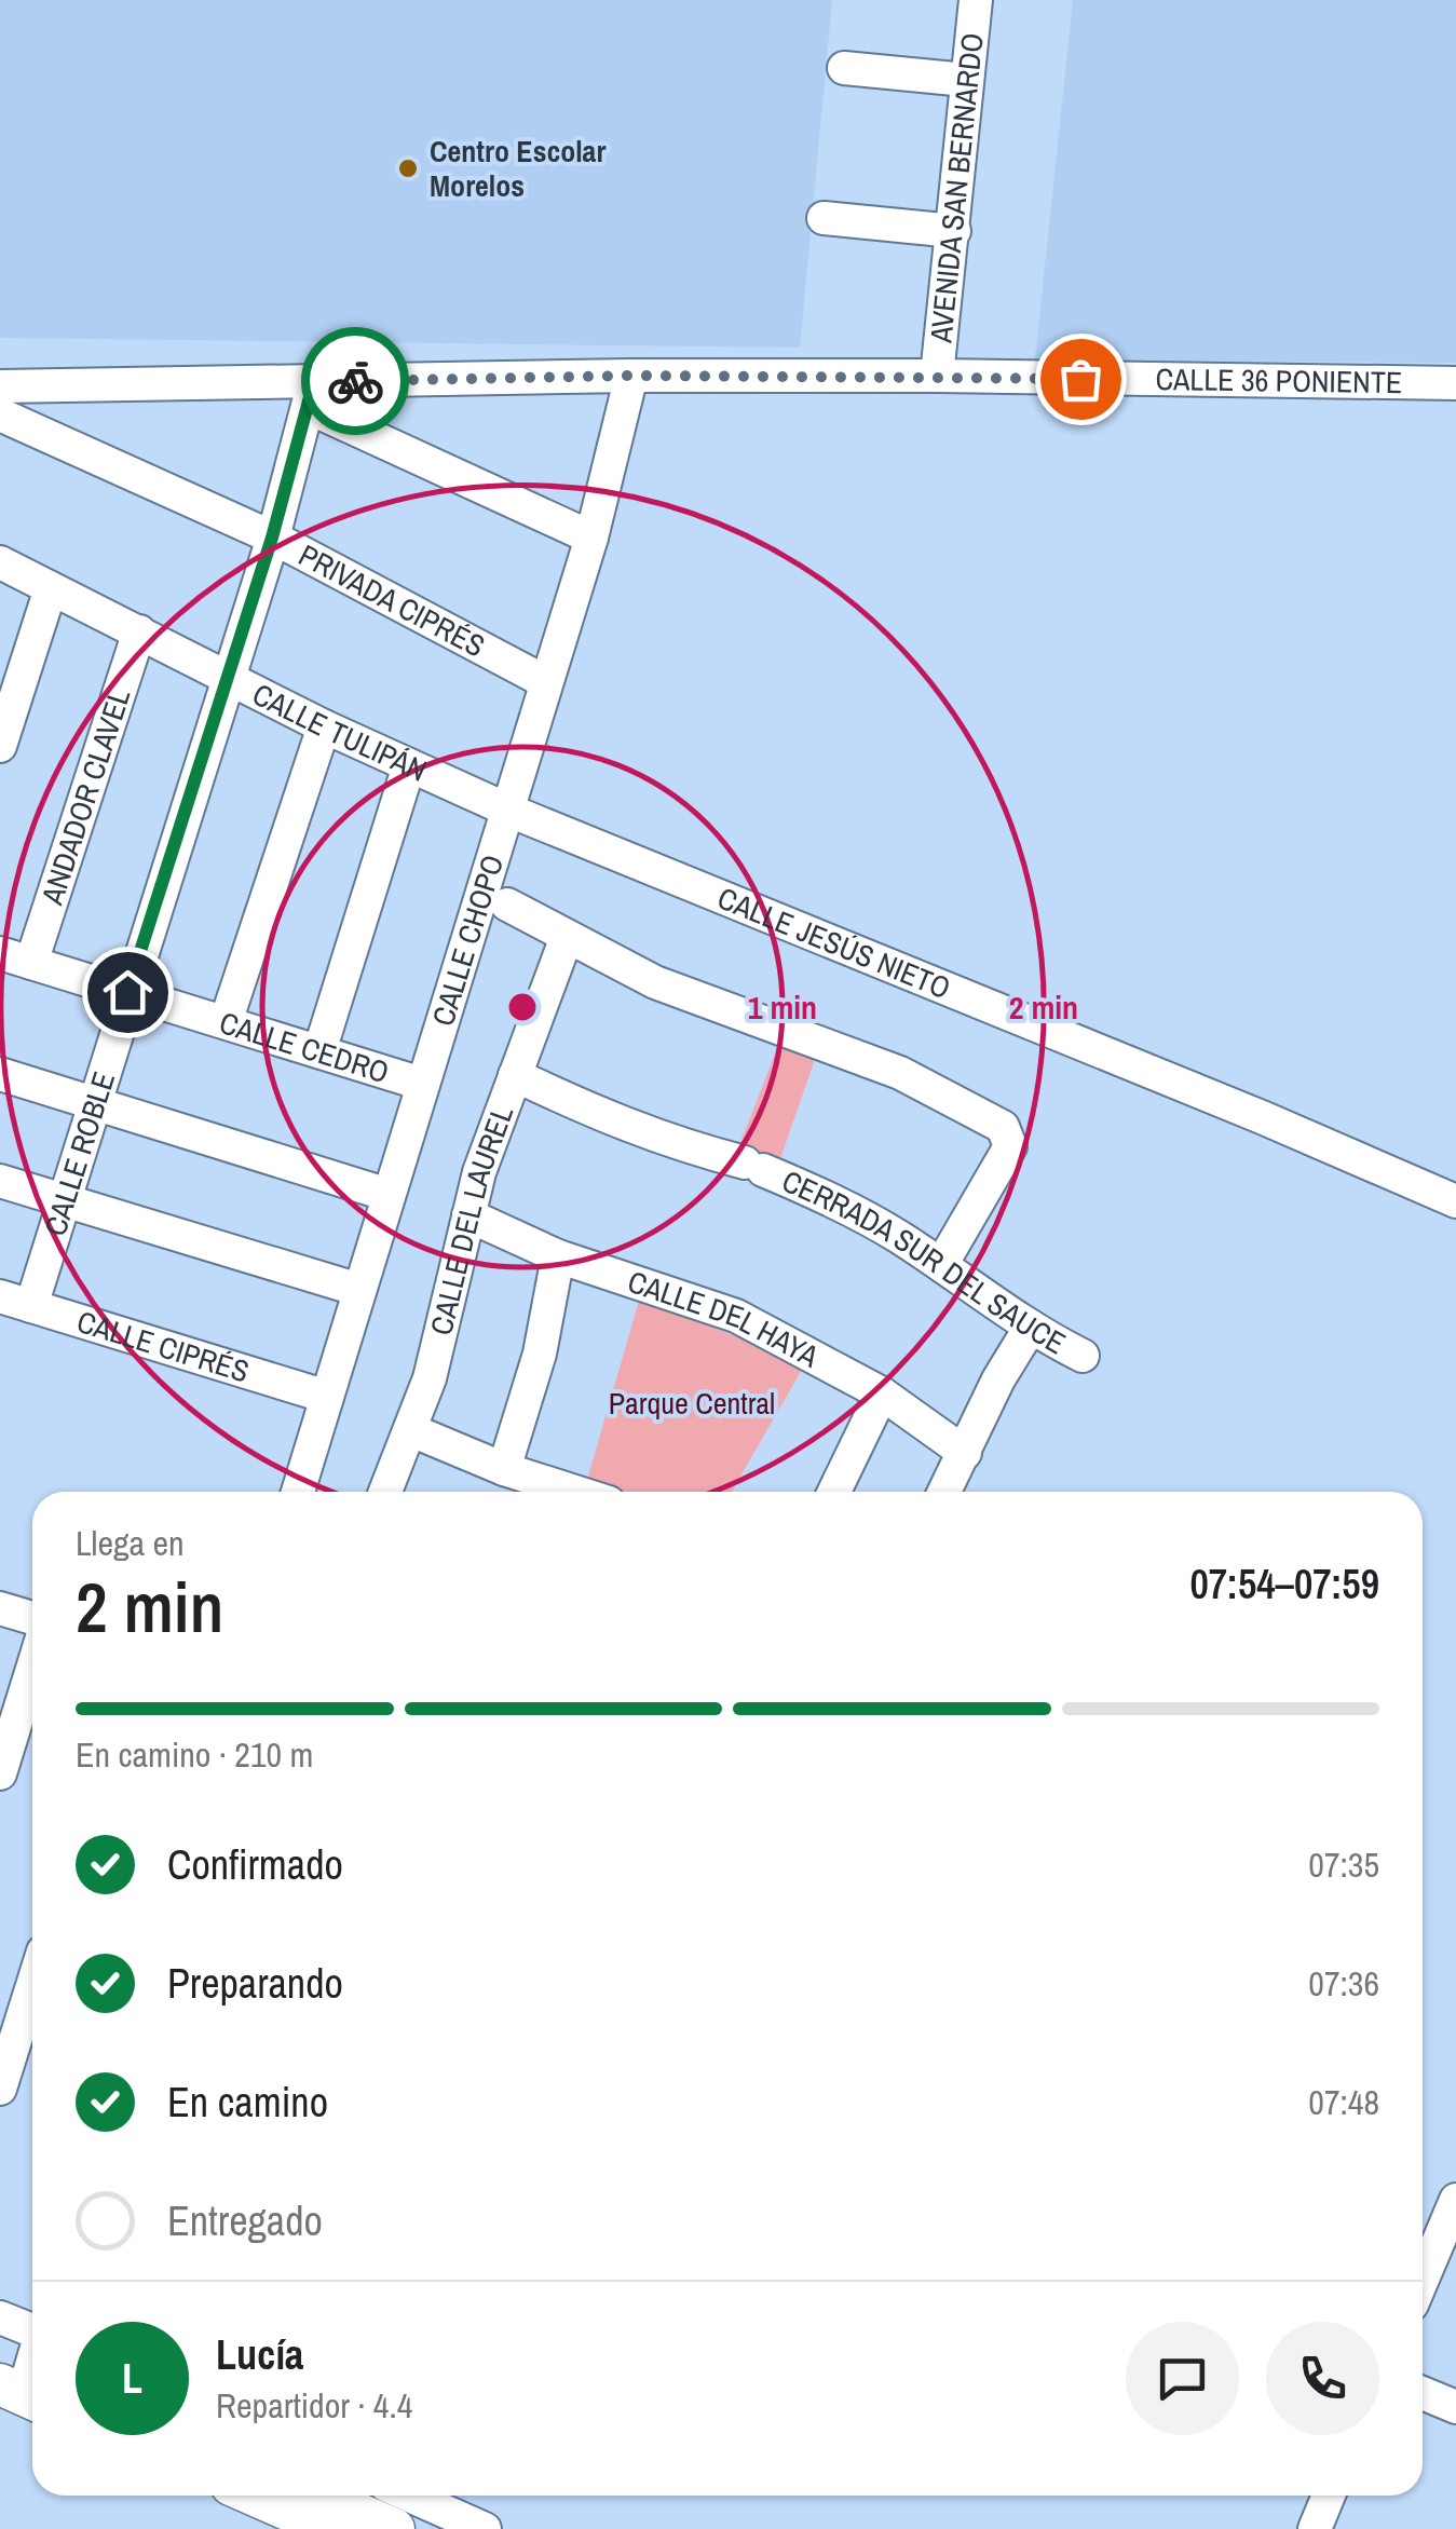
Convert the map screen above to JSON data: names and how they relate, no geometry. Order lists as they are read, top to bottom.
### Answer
{
  "streets": {
    "street": [
      "AVENIDA SAN BERNARDO",
      "CALLE 36 PONIENTE",
      "PRIVADA CIPRÉS",
      "CALLE TULIPÁN",
      "ANDADOR CLAVEL",
      "CALLE CHOPO",
      "CALLE JESÚS NIETO",
      "CALLE CEDRO",
      "CALLE ROBLE",
      "CALLE DEL LAUREL",
      "CERRADA SUR DEL SAUCE",
      "CALLE DEL HAYA",
      "CALLE CIPRÉS"
    ]
  },
  "crossings": [
    ["AVENIDA SAN BERNARDO", "CALLE 36 PONIENTE"],
    ["CALLE 36 PONIENTE", "CALLE CHOPO"],
    ["CALLE 36 PONIENTE", "CALLE ROBLE"],
    ["PRIVADA CIPRÉS", "CALLE CHOPO"],
    ["PRIVADA CIPRÉS", "CALLE ROBLE"],
    ["CALLE TULIPÁN", "ANDADOR CLAVEL"],
    ["CALLE TULIPÁN", "CALLE CHOPO"],
    ["CALLE TULIPÁN", "CALLE JESÚS NIETO"],
    ["CALLE TULIPÁN", "CALLE ROBLE"],
    ["ANDADOR CLAVEL", "CALLE CEDRO"],
    ["CALLE CHOPO", "CALLE JESÚS NIETO"],
    ["CALLE CHOPO", "CALLE CEDRO"],
    ["CALLE CHOPO", "CALLE CIPRÉS"],
    ["CALLE CEDRO", "CALLE ROBLE"],
    ["CALLE ROBLE", "CALLE CIPRÉS"],
    ["CALLE DEL LAUREL", "CERRADA SUR DEL SAUCE"],
    ["CALLE DEL LAUREL", "CALLE DEL HAYA"]
  ],
  "parks": ["Parque Central"],
  "places": ["Centro Escolar Morelos"],
  "page": {
    "heading": ["2 min", "Llega en", "07:54–07:59"],
    "panel": ["Lucía", "Repartidor · 4.4"],
    "bar": "En camino · 210 m",
    "list": [
      ["Confirmado", "07:35"],
      ["Preparando", "07:36"],
      ["En camino", "07:48"],
      "Entregado"
    ],
    "round": "L"
  },
  "rings": ["1 min", "2 min"]
}
